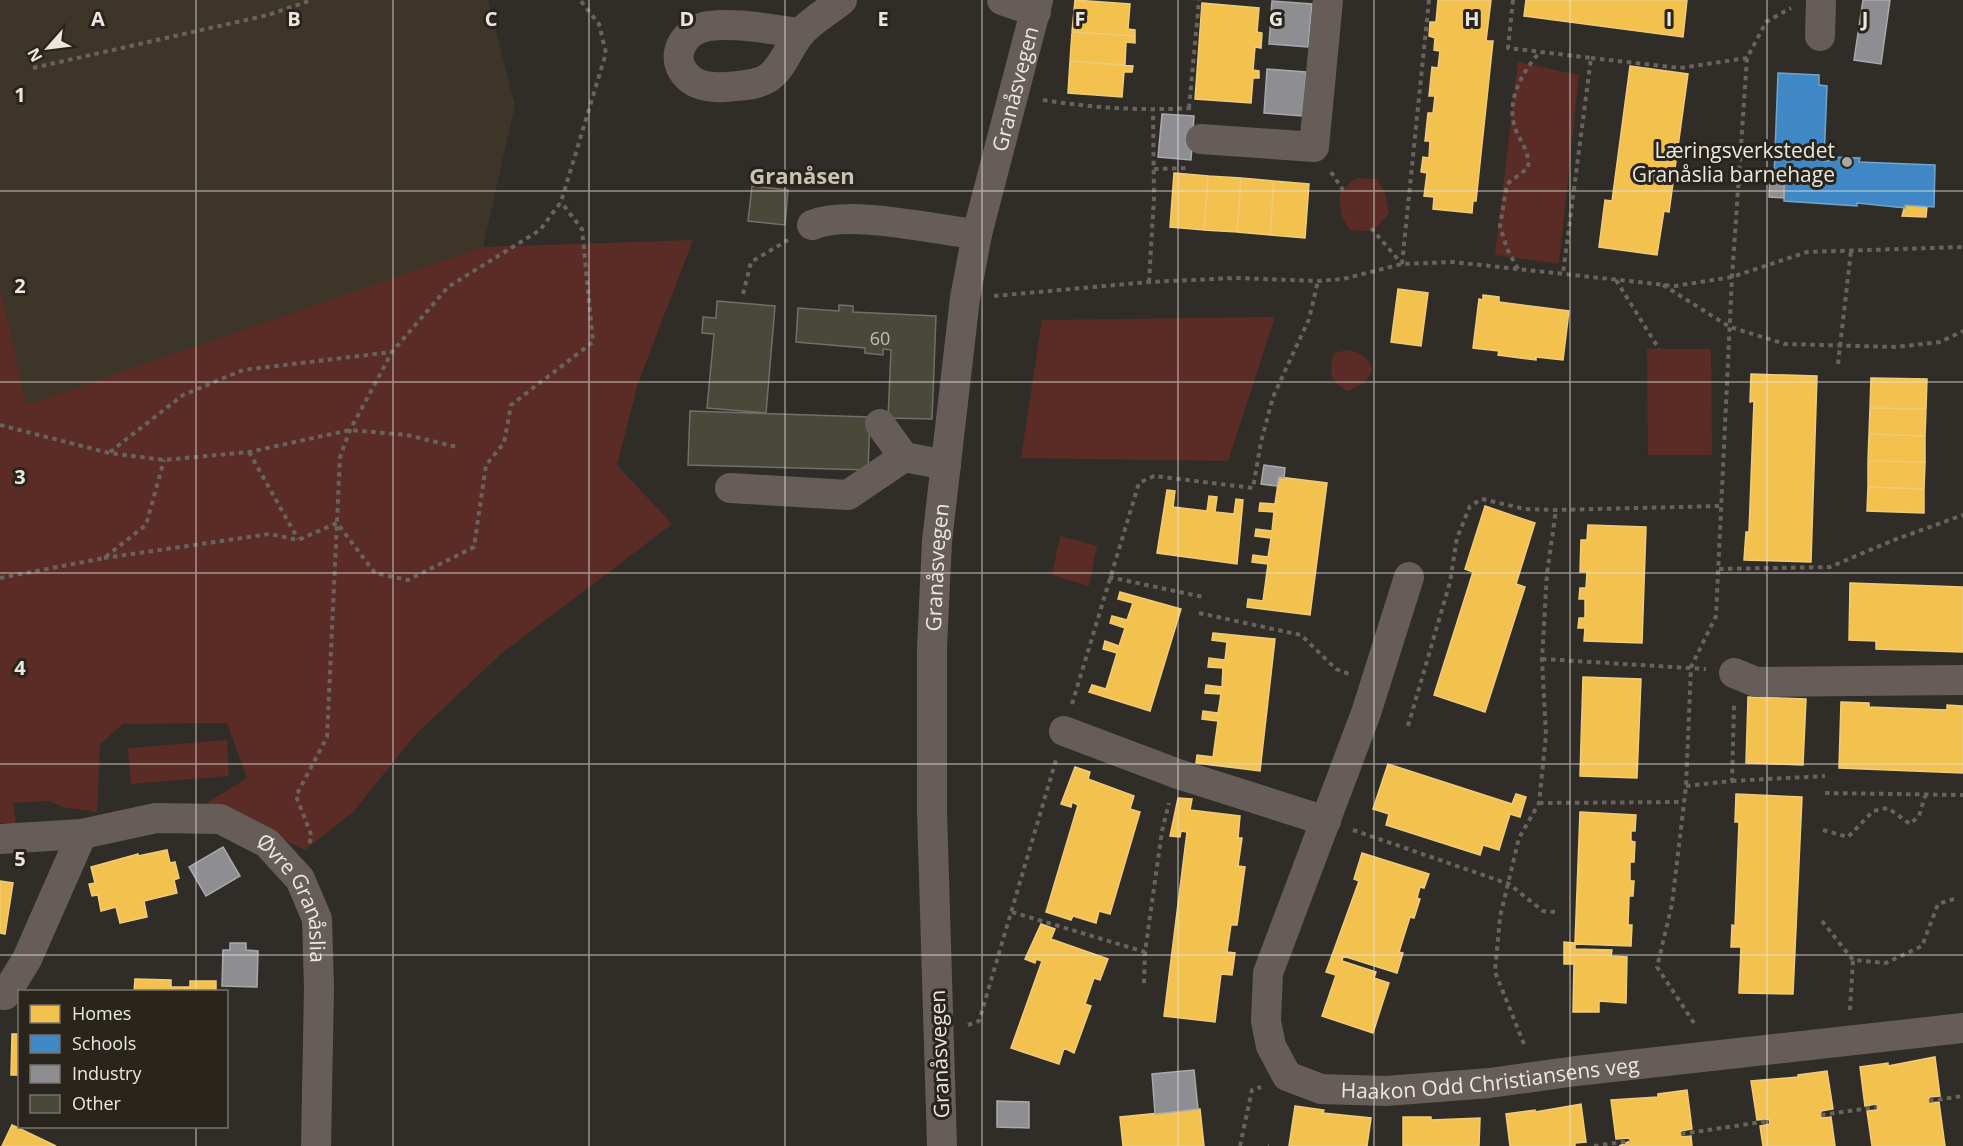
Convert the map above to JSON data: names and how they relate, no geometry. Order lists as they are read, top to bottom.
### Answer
{
  "streets": {
    "street": ["Granåsvegen", "Øvre Granåslia", "Haakon Odd Christiansens veg"]
  },
  "districts": ["Granåsen"],
  "places": ["Læringsverkstedet Granåslia barnehage"],
  "house_numbers": ["60"],
  "legend": [
    "Homes",
    "Schools",
    "Industry",
    "Other"
  ],
  "north": "bottom left",
  "grid": {
    "columns": [
      "A",
      "B",
      "C",
      "D",
      "E",
      "F",
      "G",
      "H",
      "I",
      "J"
    ],
    "rows": [
      "1",
      "2",
      "3",
      "4",
      "5"
    ]
  }
}
